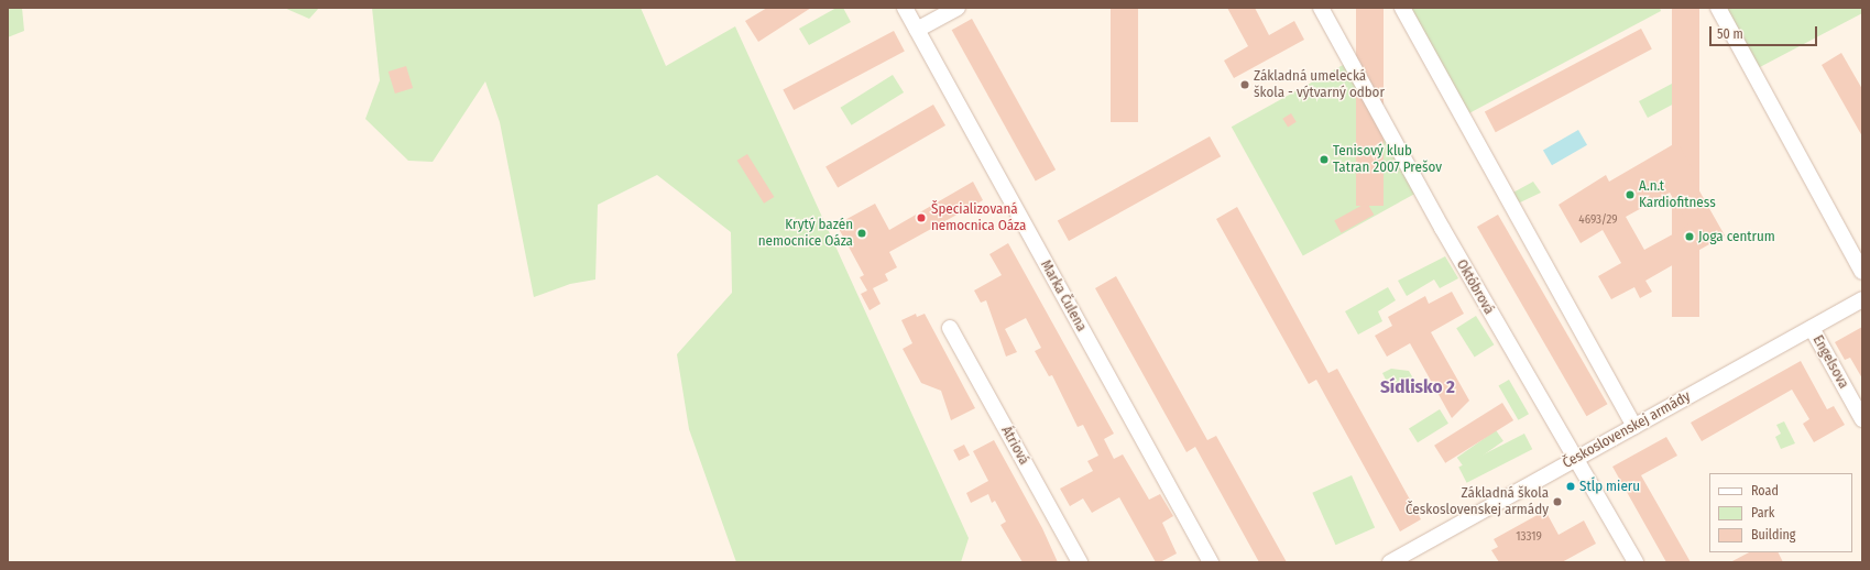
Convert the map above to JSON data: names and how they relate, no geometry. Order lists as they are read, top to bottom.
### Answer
{
  "streets": {
    "street": [
      "Októbrová",
      "Marka Čulena",
      "Engelsova",
      "Československej armády",
      "Átriová"
    ]
  },
  "crossings": [
    ["Októbrová", "Československej armády"],
    ["Engelsova", "Československej armády"]
  ],
  "districts": ["Sídlisko 2"],
  "places": [
    "Základná umelecká škola - výtvarný odbor",
    "Tenisový klub Tatran 2007 Prešov",
    "A.n.t Kardiofitness",
    "Špecializovaná nemocnica Oáza",
    "Krytý bazén nemocnice Oáza",
    "Joga centrum",
    "Stĺp mieru",
    "Základná škola Československej armády"
  ],
  "house_numbers": ["4693/29", "13319"],
  "legend": ["Road", "Park", "Building"],
  "scale_bar": "50 m"
}
